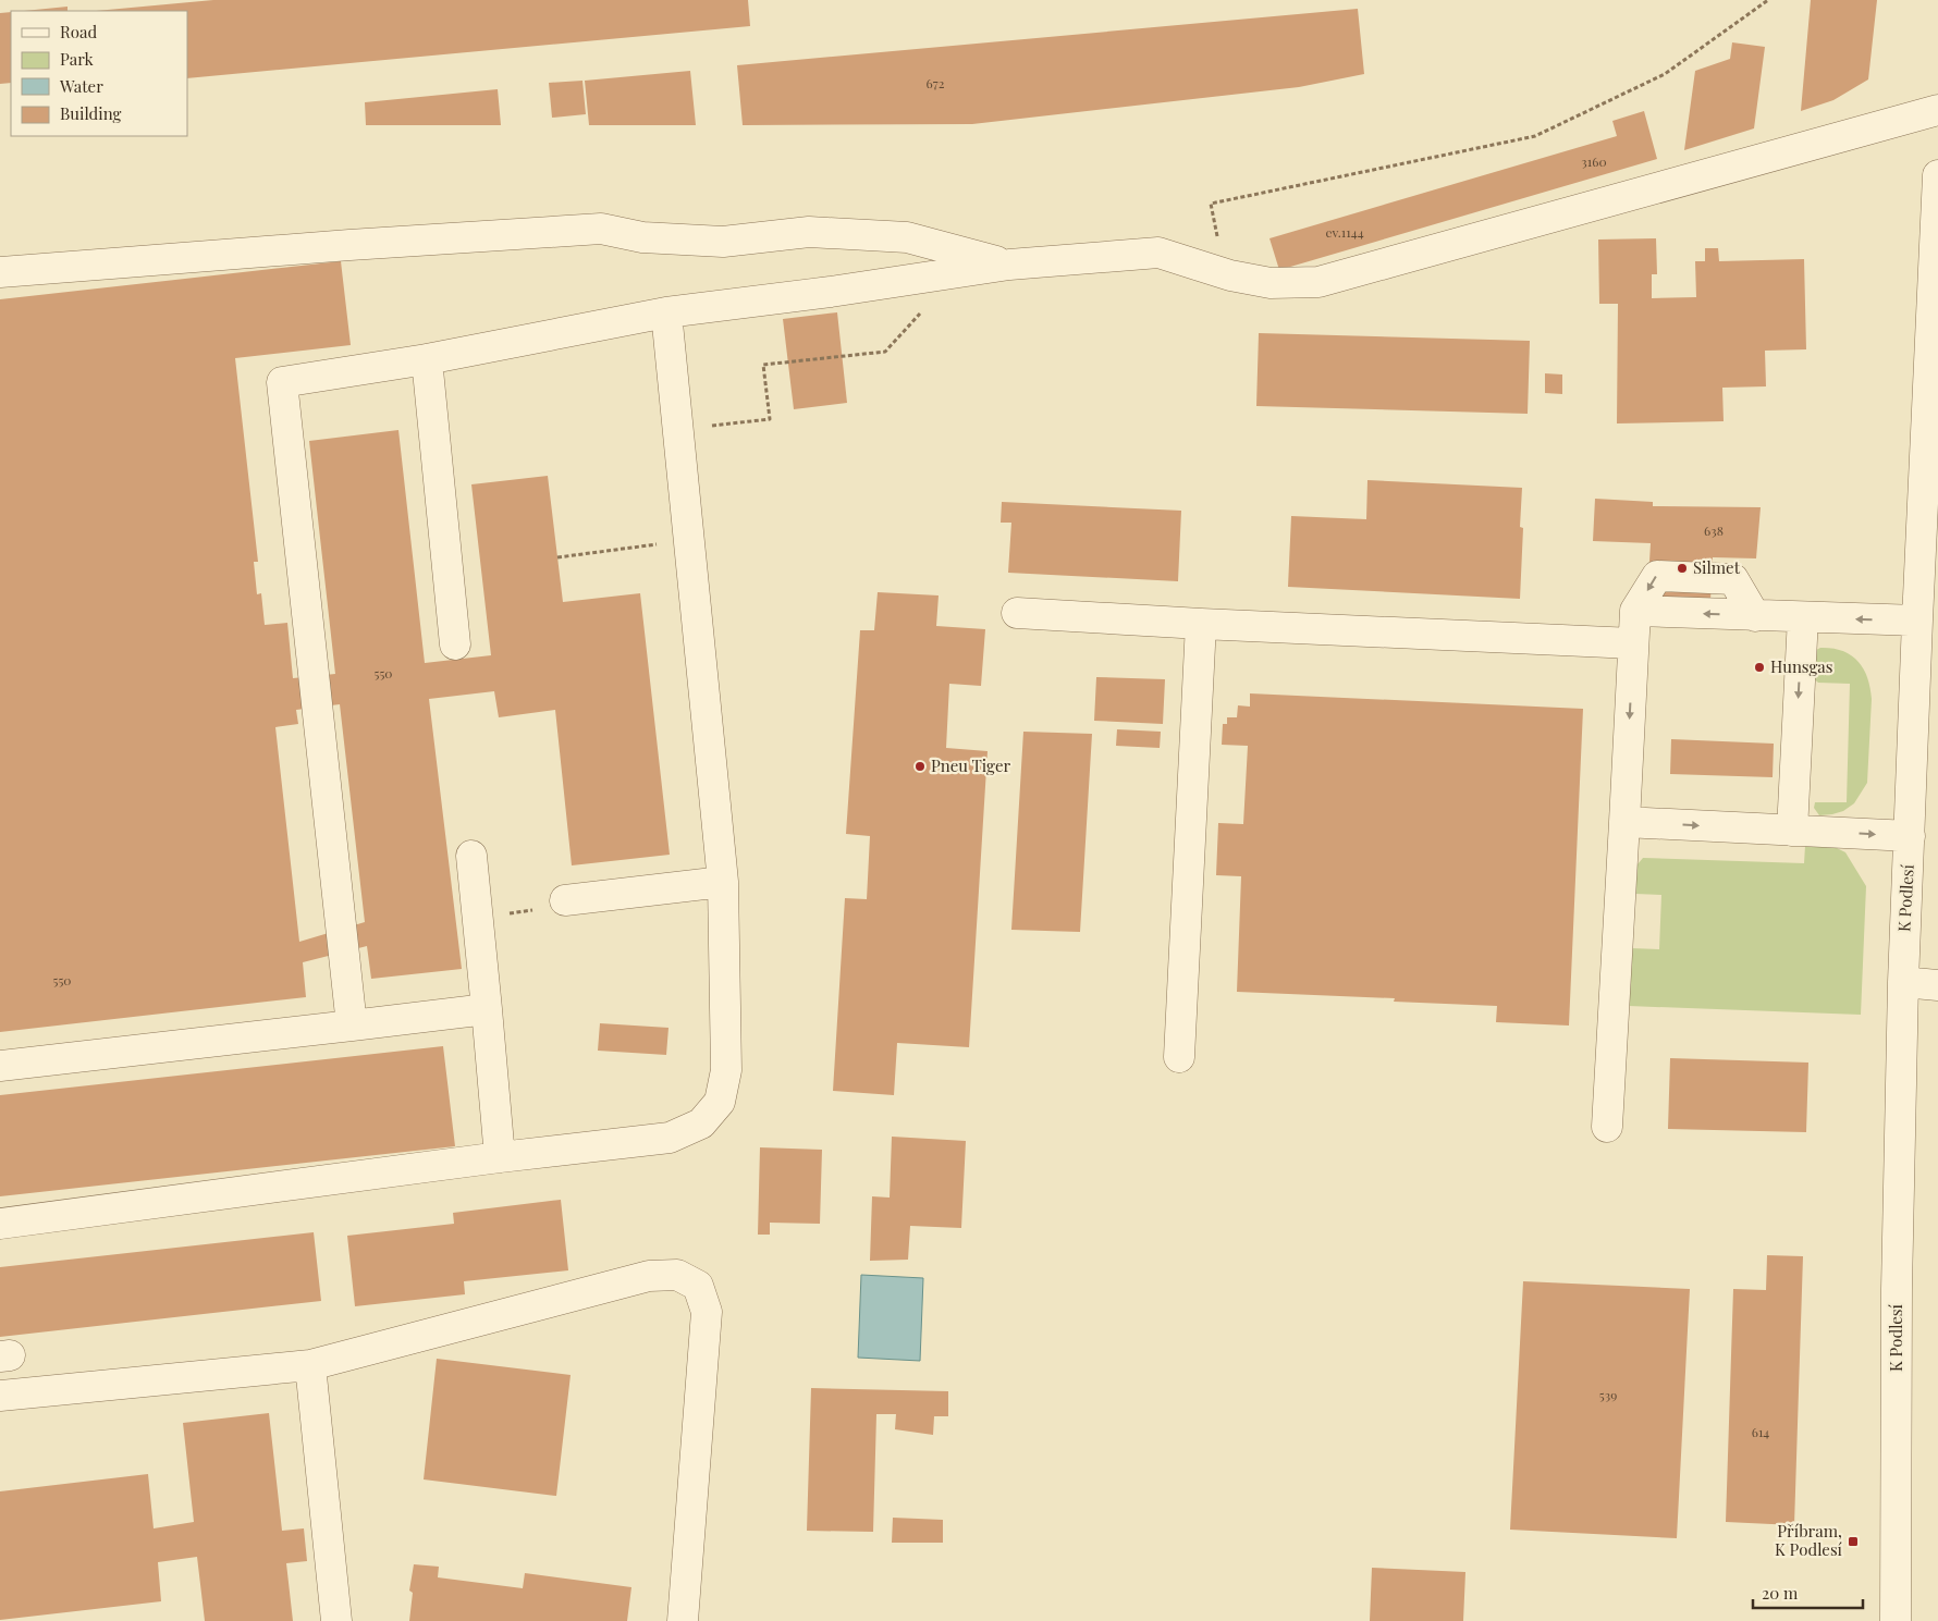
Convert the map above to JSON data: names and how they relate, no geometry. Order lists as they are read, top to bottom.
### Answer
{
  "streets": {
    "street": ["K Podlesí"]
  },
  "places": {
    "other": ["Silmet", "Hunsgas", "Pneu Tiger"],
    "transit": ["Příbram, K Podlesí"]
  },
  "house_numbers": [
    "672",
    "3160",
    "ev.1144",
    "638",
    "550",
    "550",
    "539",
    "614"
  ],
  "legend": [
    "Road",
    "Park",
    "Water",
    "Building"
  ],
  "scale_bar": "20 m"
}
